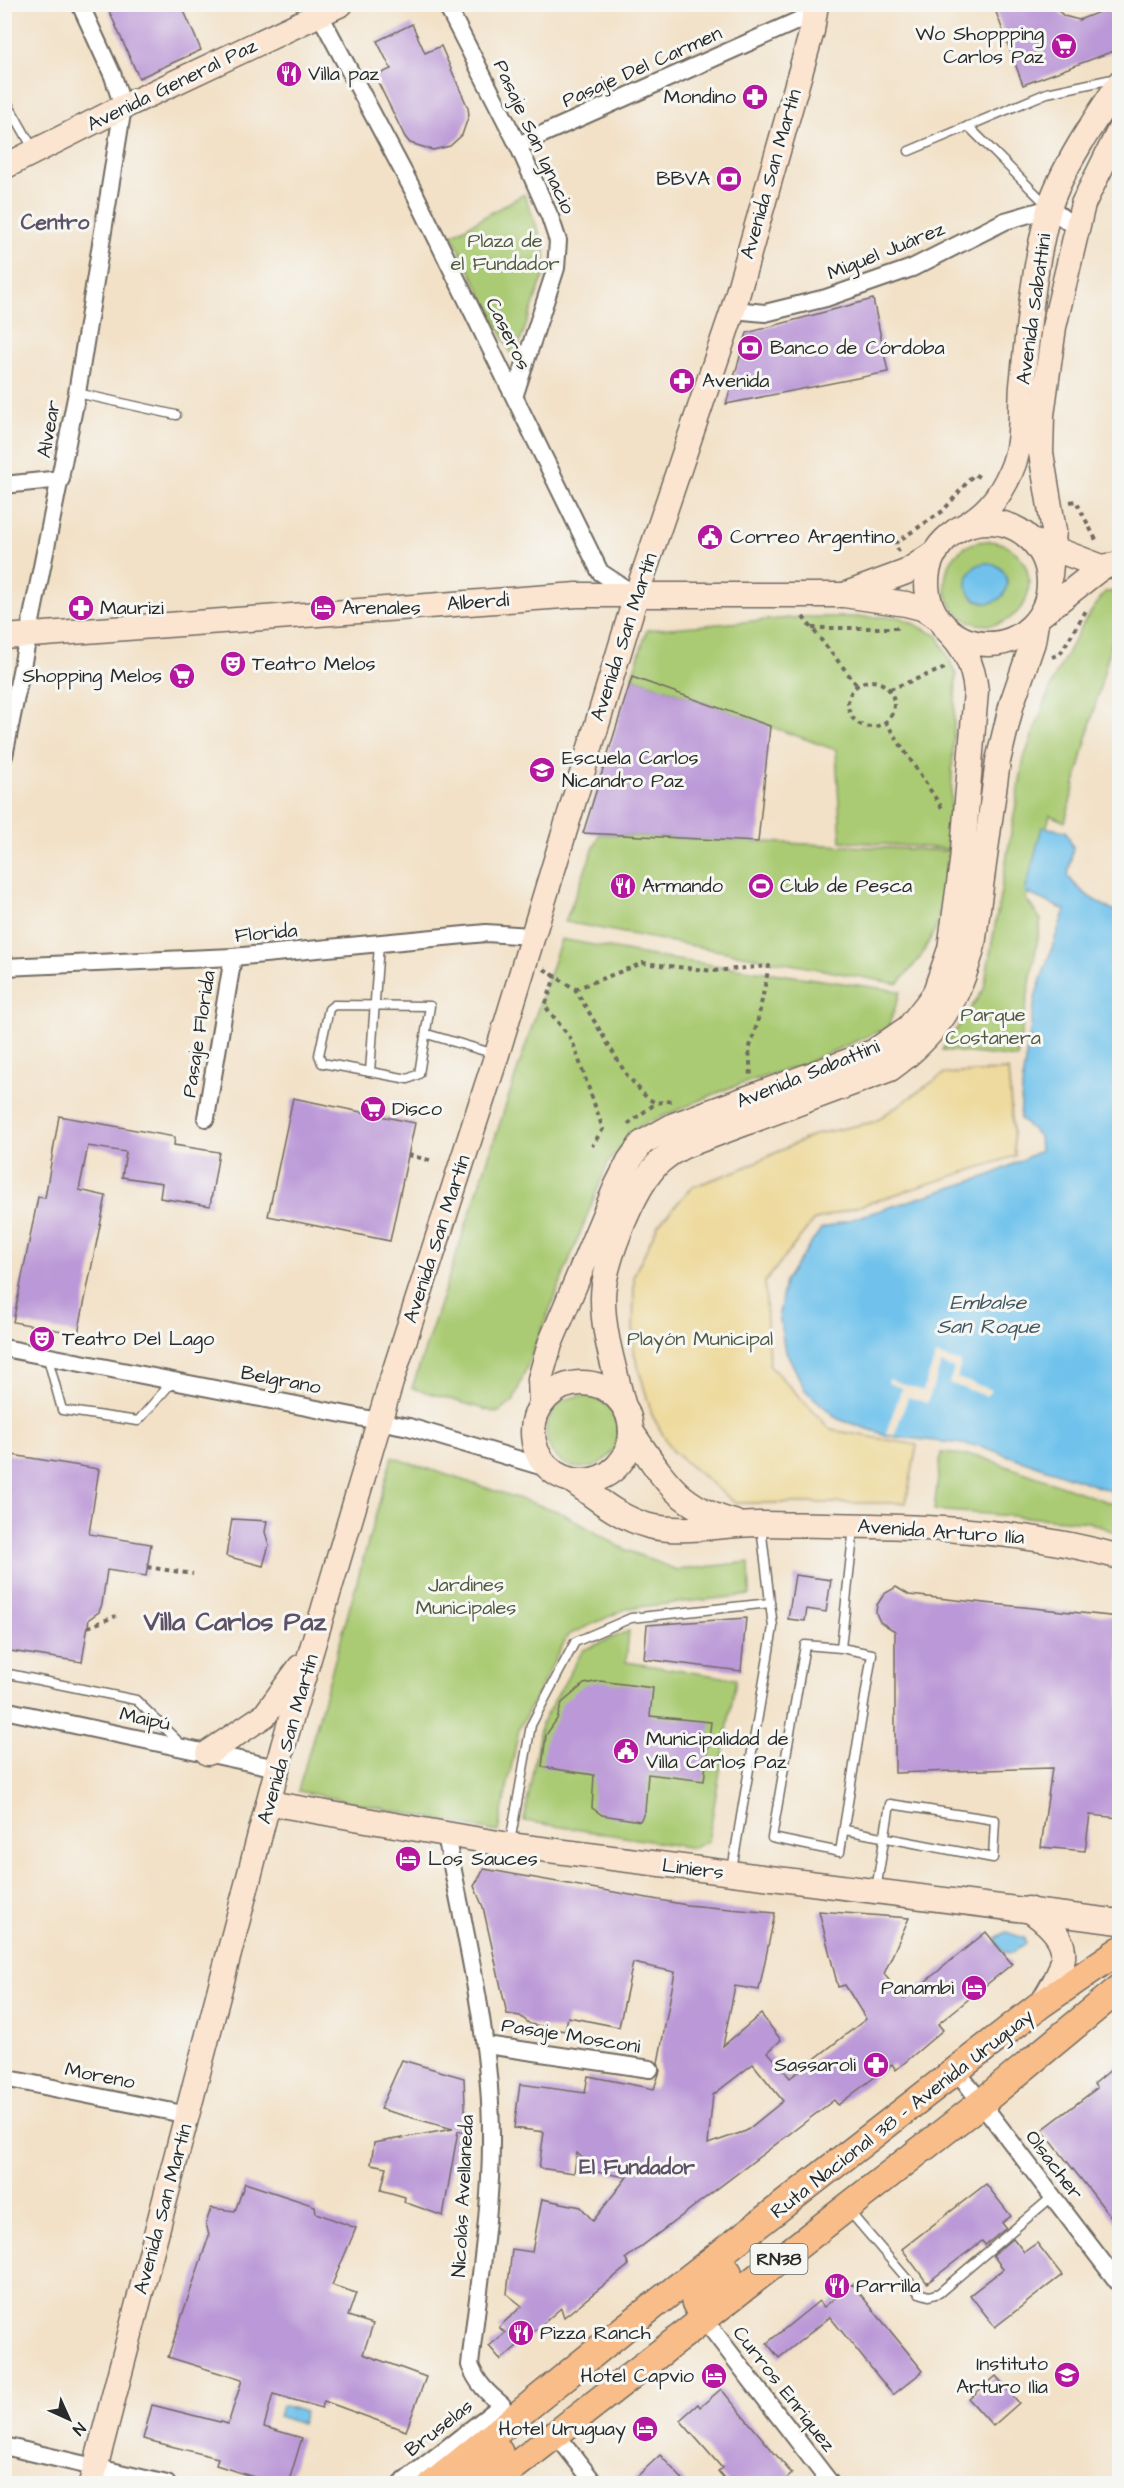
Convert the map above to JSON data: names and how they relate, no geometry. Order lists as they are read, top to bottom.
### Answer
{
  "streets": {
    "main road": [
      "Avenida General Paz",
      "Avenida San Martín",
      "Avenida Sabattini",
      "Alberdi",
      "Avenida Arturo Ilía",
      "Liniers",
      "Ruta Nacional 38 - Avenida Uruguay",
      "RN38"
    ],
    "street": [
      "Pasaje Del Carmen",
      "Pasaje San Ignacio",
      "Miguel Juárez",
      "Caseros",
      "Alvear",
      "Florida",
      "Pasaje Florida",
      "Belgrano",
      "Maipú",
      "Pasaje Mosconi",
      "Moreno",
      "Olsacher",
      "Nicolás Avellaneda",
      "Curros Enriquez",
      "Bruselas"
    ]
  },
  "crossings": [
    ["Pasaje Del Carmen", "Pasaje San Ignacio"],
    ["Pasaje Del Carmen", "Avenida San Martín"],
    ["Avenida General Paz", "Caseros"],
    ["Avenida General Paz", "Alvear"],
    ["Pasaje San Ignacio", "Caseros"],
    ["Avenida San Martín", "Miguel Juárez"],
    ["Avenida San Martín", "Caseros"],
    ["Avenida San Martín", "Alberdi"],
    ["Avenida San Martín", "Florida"],
    ["Avenida San Martín", "Belgrano"],
    ["Avenida San Martín", "Maipú"],
    ["Avenida San Martín", "Liniers"],
    ["Avenida San Martín", "Moreno"],
    ["Miguel Juárez", "Avenida Sabattini"],
    ["Avenida Sabattini", "Alberdi"],
    ["Avenida Sabattini", "Belgrano"],
    ["Caseros", "Alberdi"],
    ["Alvear", "Alberdi"],
    ["Florida", "Pasaje Florida"],
    ["Liniers", "Nicolás Avellaneda"],
    ["Pasaje Mosconi", "Nicolás Avellaneda"],
    ["Ruta Nacional 38 - Avenida Uruguay", "Olsacher"],
    ["Ruta Nacional 38 - Avenida Uruguay", "Curros Enriquez"],
    ["Nicolás Avellaneda", "Bruselas"]
  ],
  "districts": ["Centro", "Villa Carlos Paz", "El Fundador"],
  "water": ["Embalse San Roque"],
  "parks": [
    "Plaza de el Fundador",
    "Parque Costanera",
    "Playón Municipal",
    "Jardines Municipales"
  ],
  "places": {
    "supermarket": ["Wo Shoppping Carlos Paz", "Shopping Melos", "Disco"],
    "restaurant": [
      "Villa paz",
      "Armando",
      "Parrilla",
      "Pizza Ranch"
    ],
    "pharmacy": [
      "Mondino",
      "Avenida",
      "Maurizi",
      "Sassaroli"
    ],
    "bank": ["BBVA", "Banco de Córdoba"],
    "public building": ["Correo Argentino", "Municipalidad de Villa Carlos Paz"],
    "hotel": [
      "Arenales",
      "Los Sauces",
      "Panambi",
      "Hotel Capvio",
      "Hotel Uruguay"
    ],
    "theatre": ["Teatro Melos", "Teatro Del Lago"],
    "school or university": ["Escuela Carlos Nicandro Paz", "Instituto Arturo Ilia"],
    "sports": ["Club de Pesca"]
  },
  "north": "bottom right"
}
